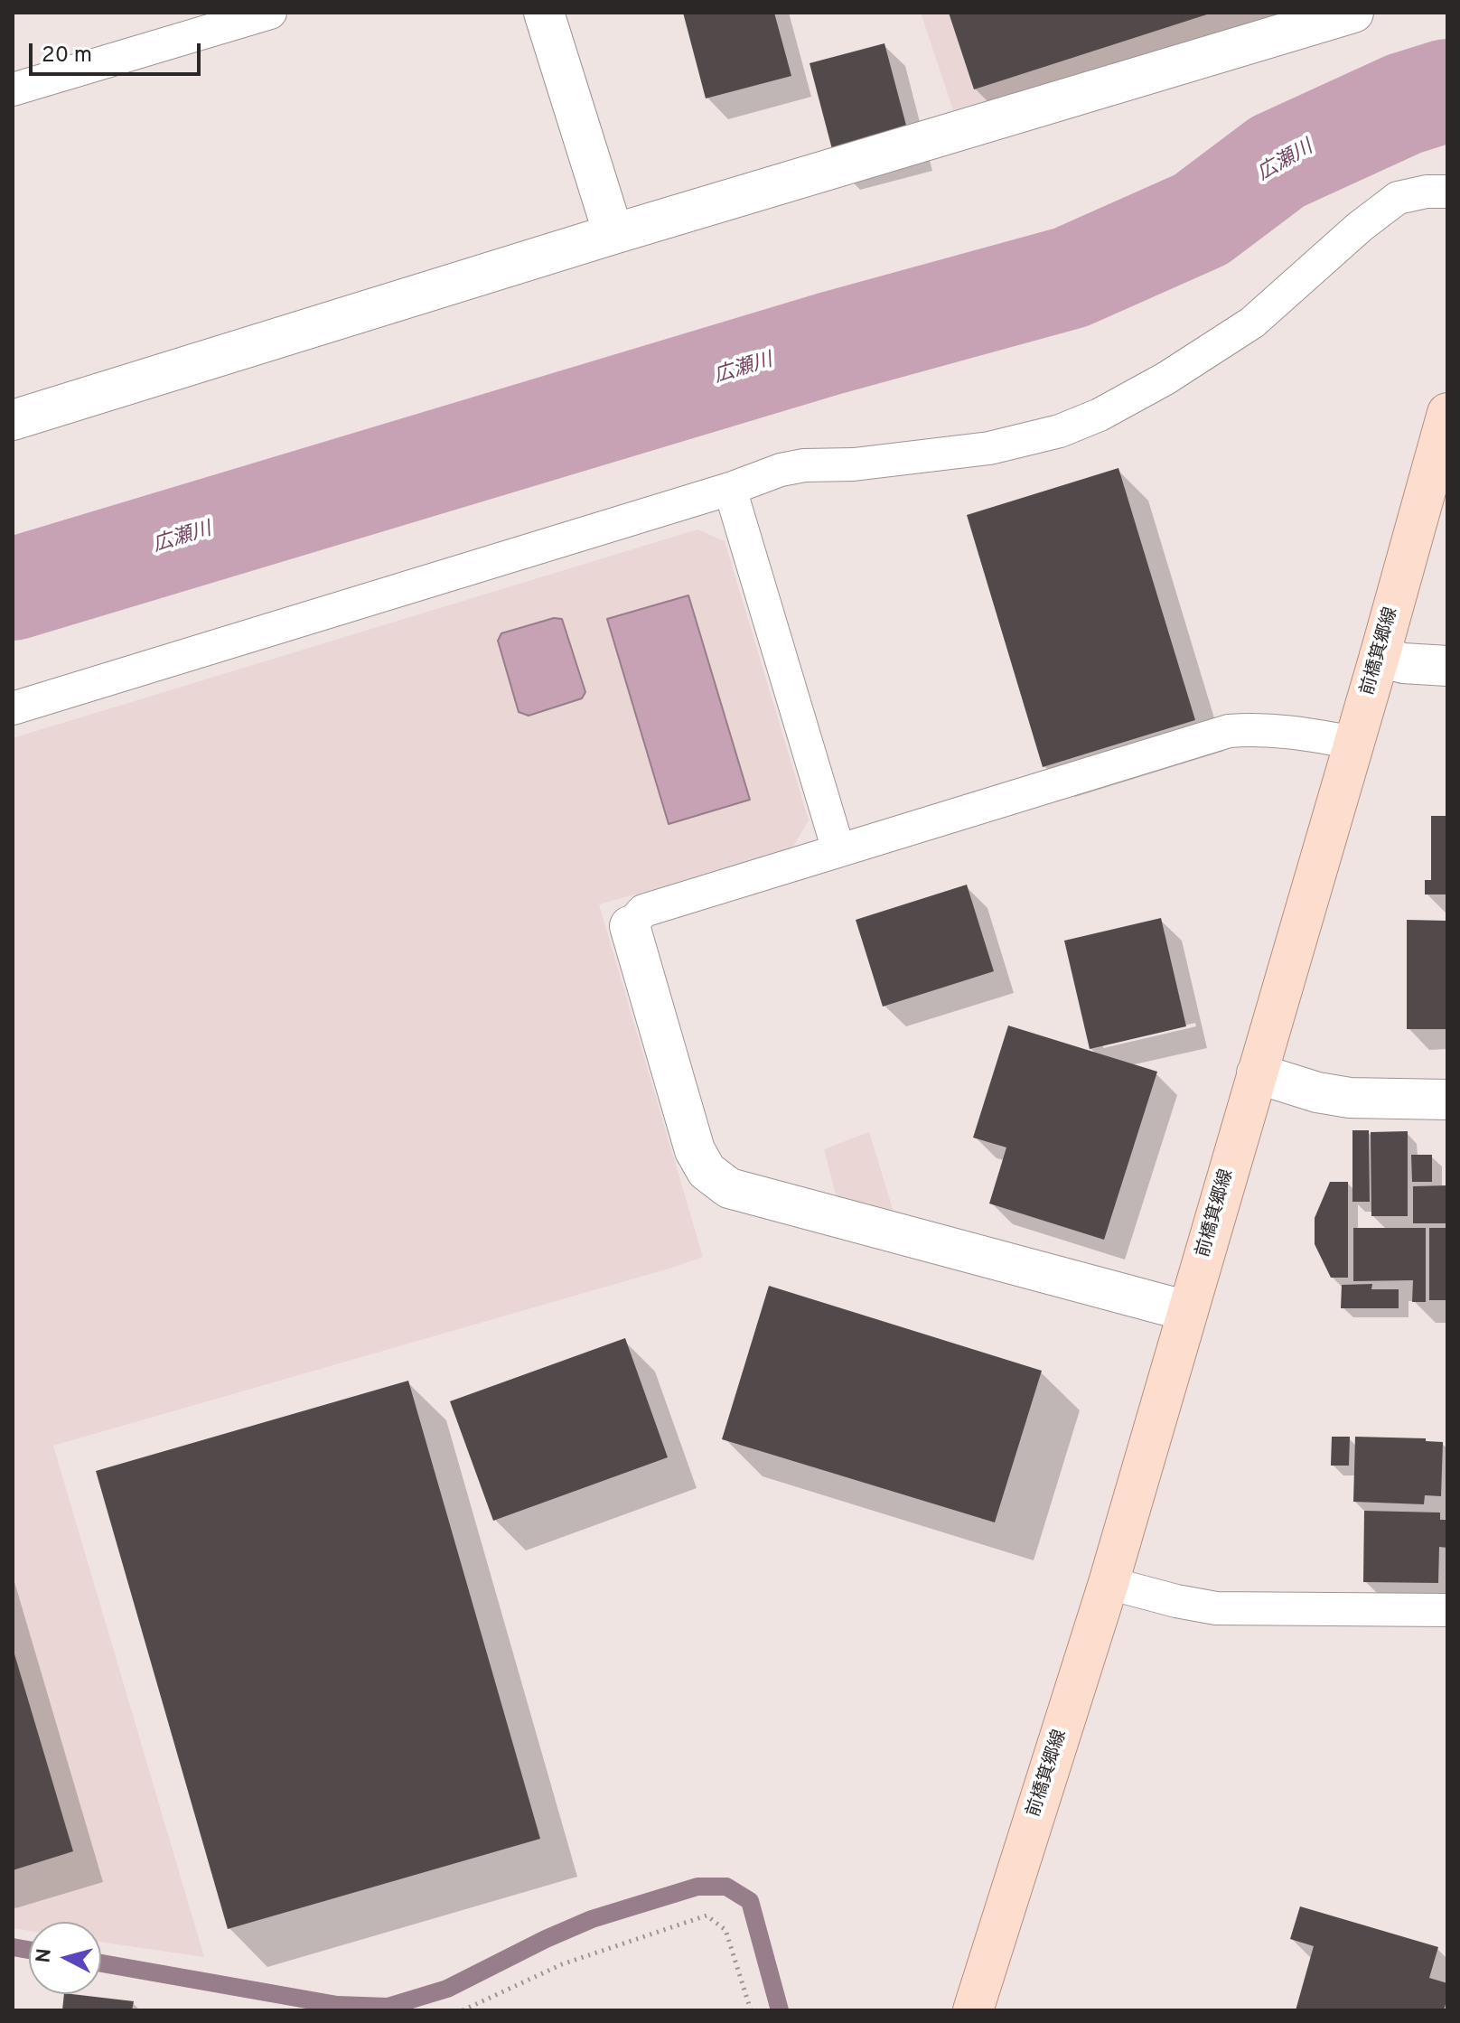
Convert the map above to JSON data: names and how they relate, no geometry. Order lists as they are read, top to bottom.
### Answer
{
  "streets": {
    "main road": ["前橋箕郷線"]
  },
  "water": ["広瀬川"],
  "scale_bar": "20 m",
  "north": "left"
}
